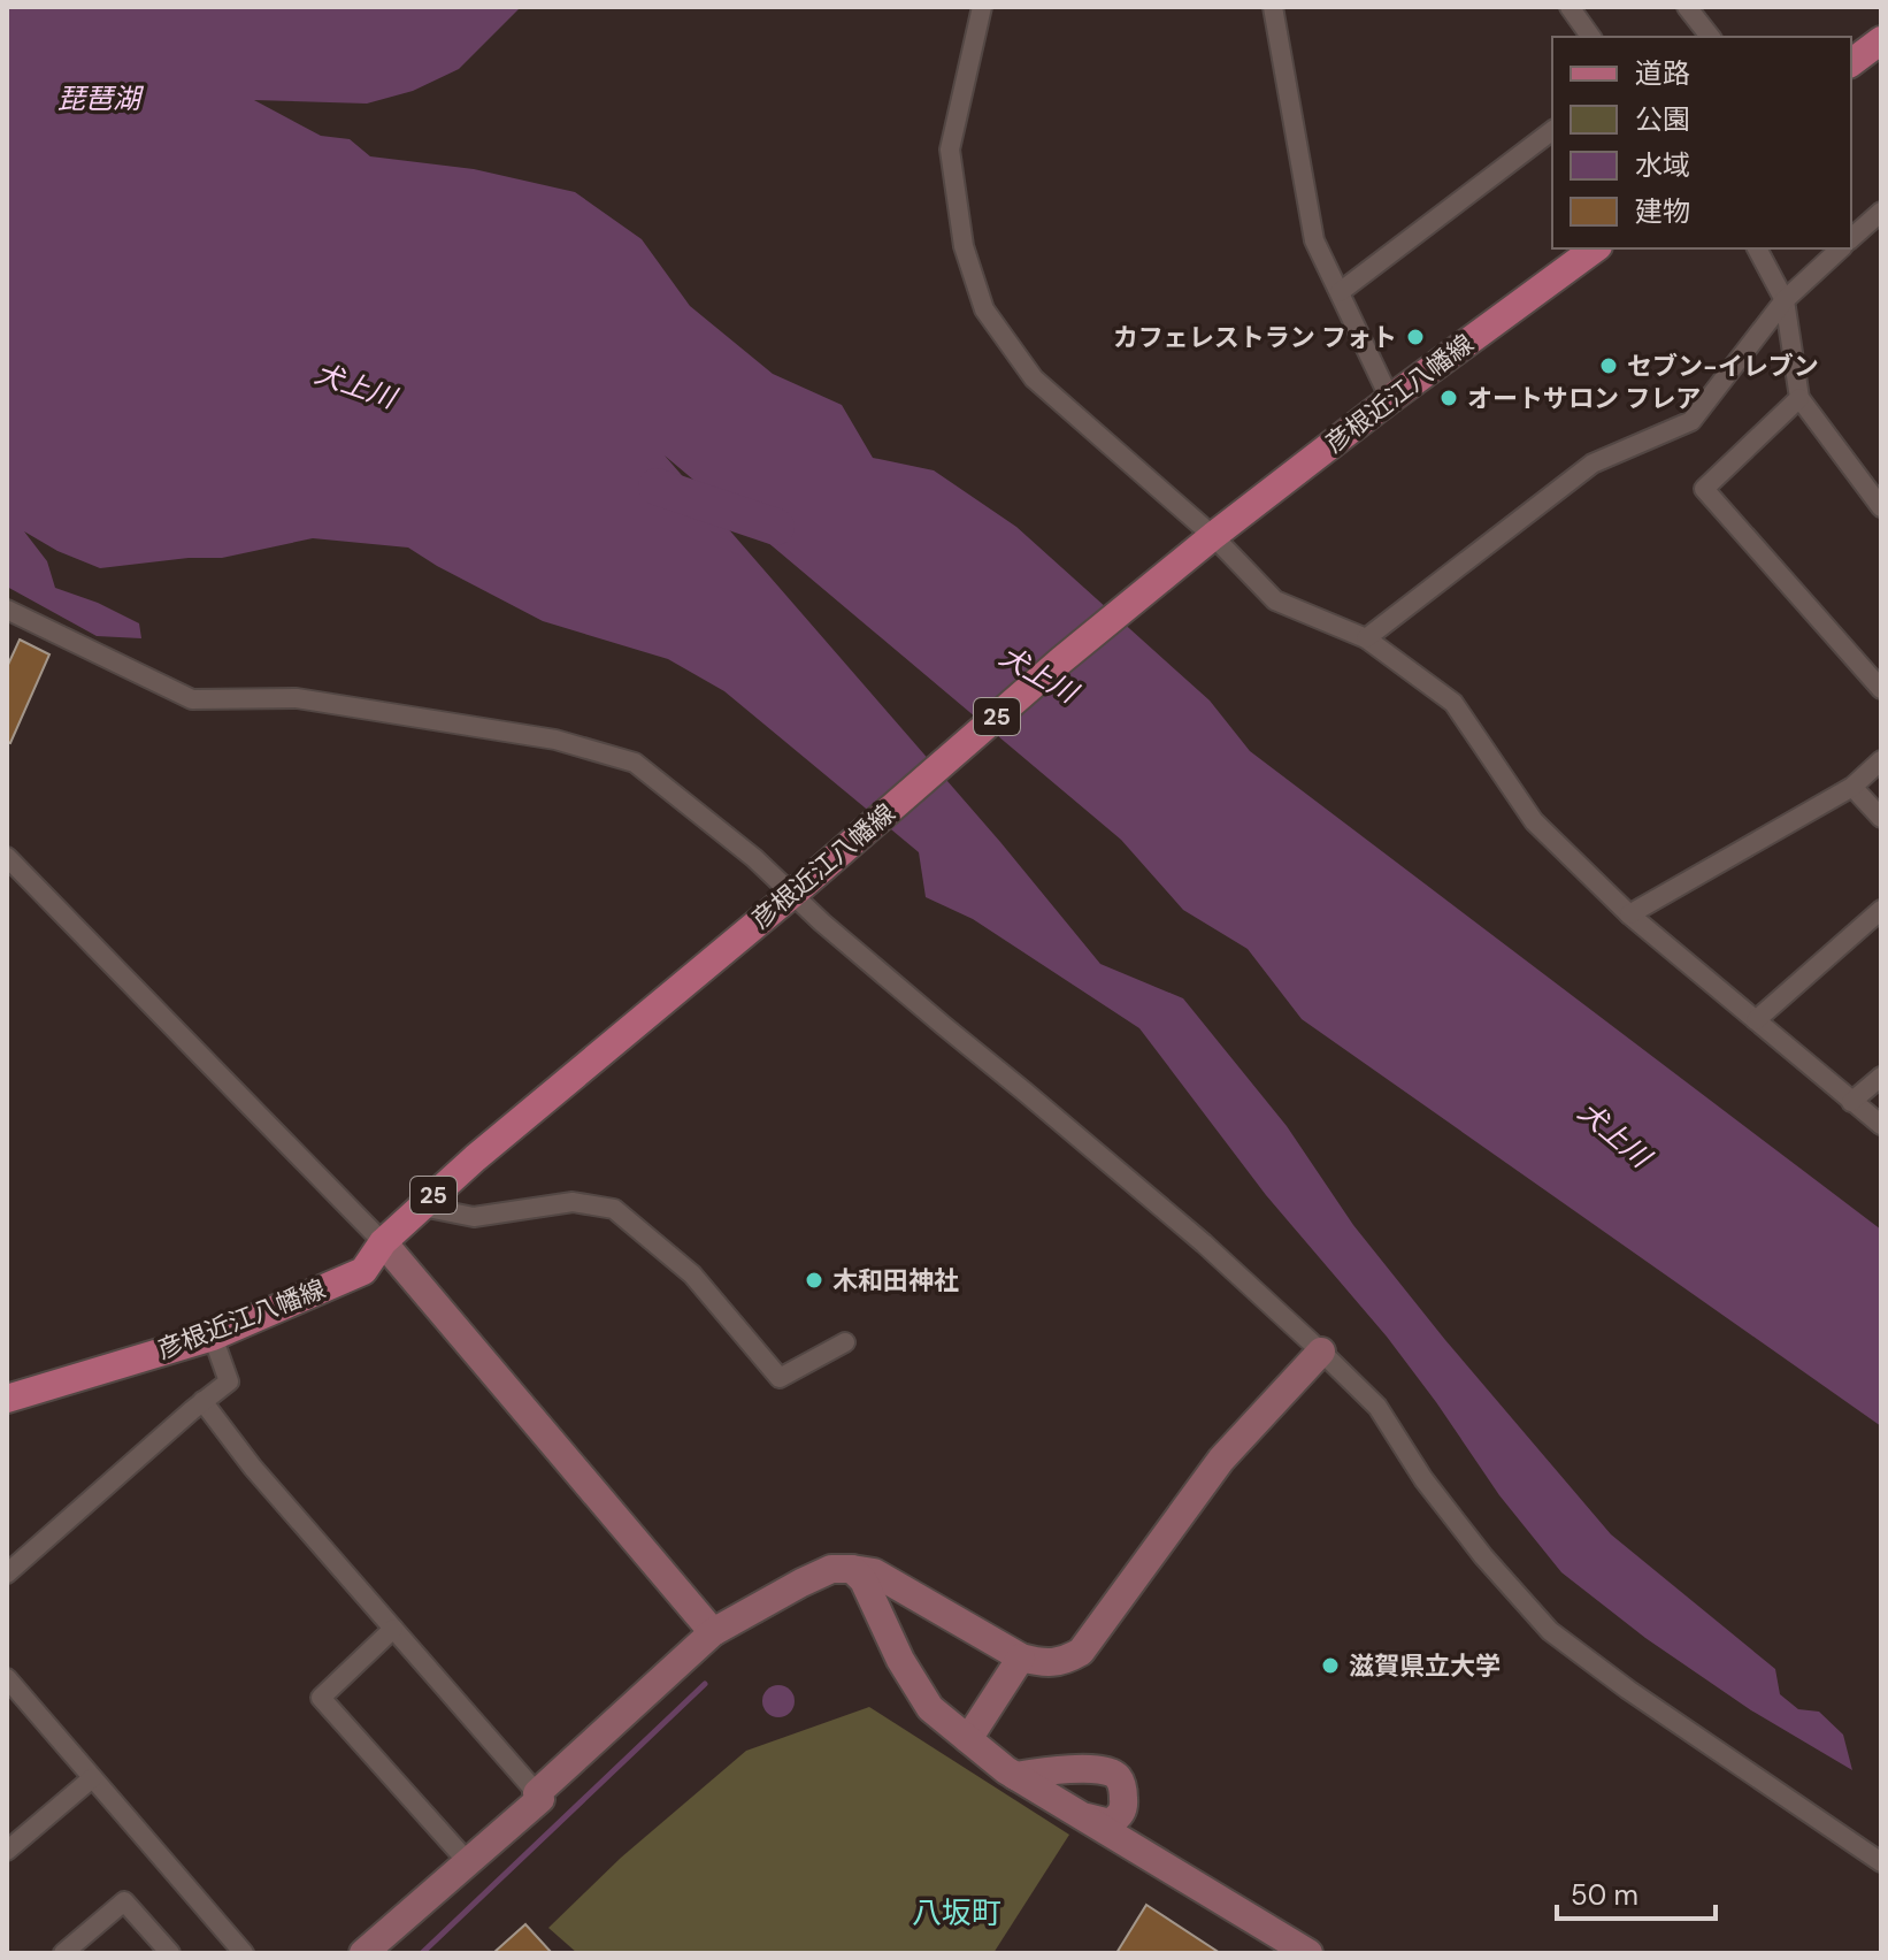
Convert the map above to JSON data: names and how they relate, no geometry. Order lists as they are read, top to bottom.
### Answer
{
  "streets": {
    "main road": ["彦根近江八幡線", "25"]
  },
  "districts": ["八坂町"],
  "water": ["琵琶湖", "犬上川"],
  "places": [
    "カフェレストラン フォト",
    "セブン-イレブン",
    "オートサロン フレア",
    "木和田神社",
    "滋賀県立大学"
  ],
  "legend": [
    "道路",
    "公園",
    "水域",
    "建物"
  ],
  "scale_bar": "50 m"
}
